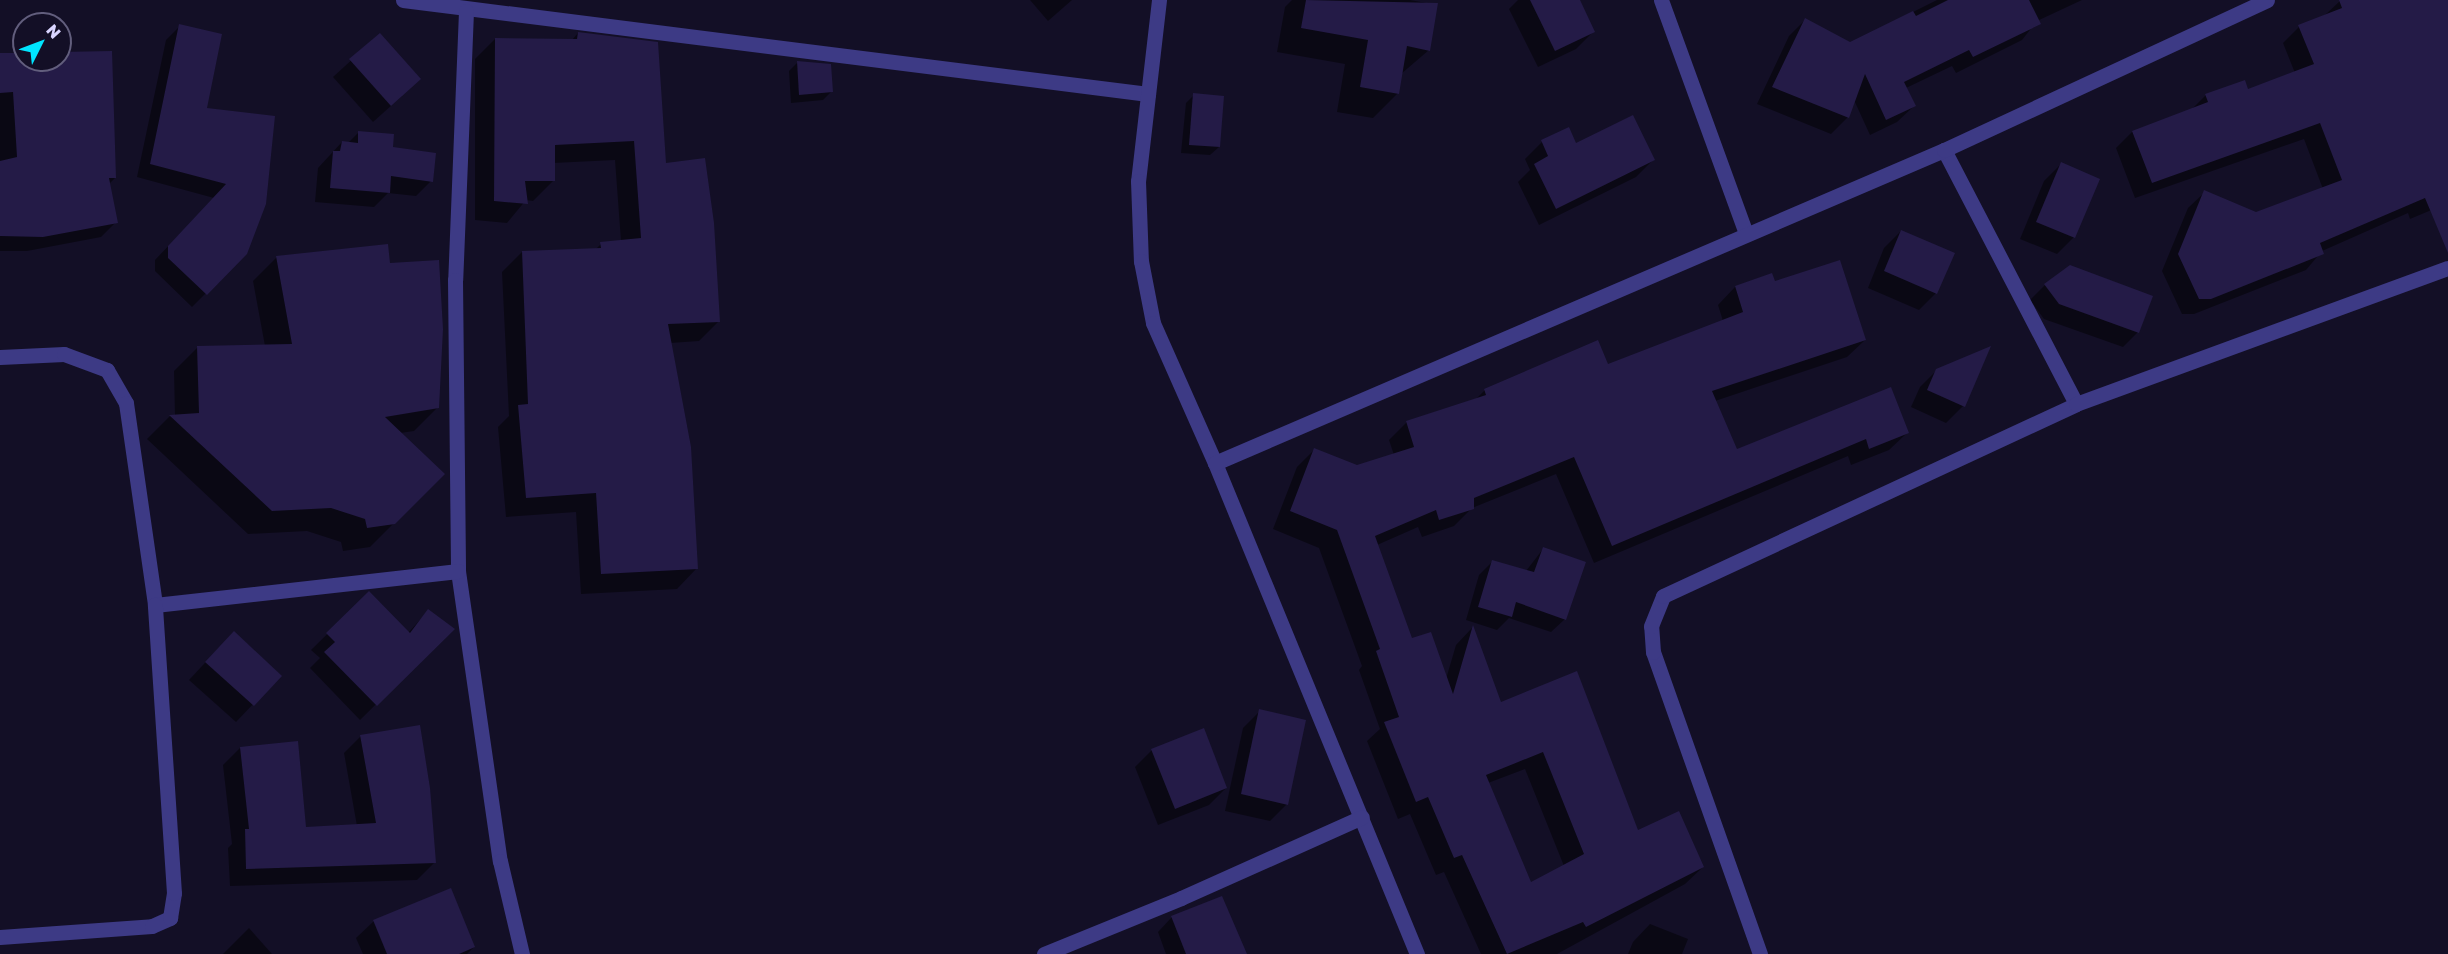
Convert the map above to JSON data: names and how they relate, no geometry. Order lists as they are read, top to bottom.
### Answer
{
  "north": "top right"
}
